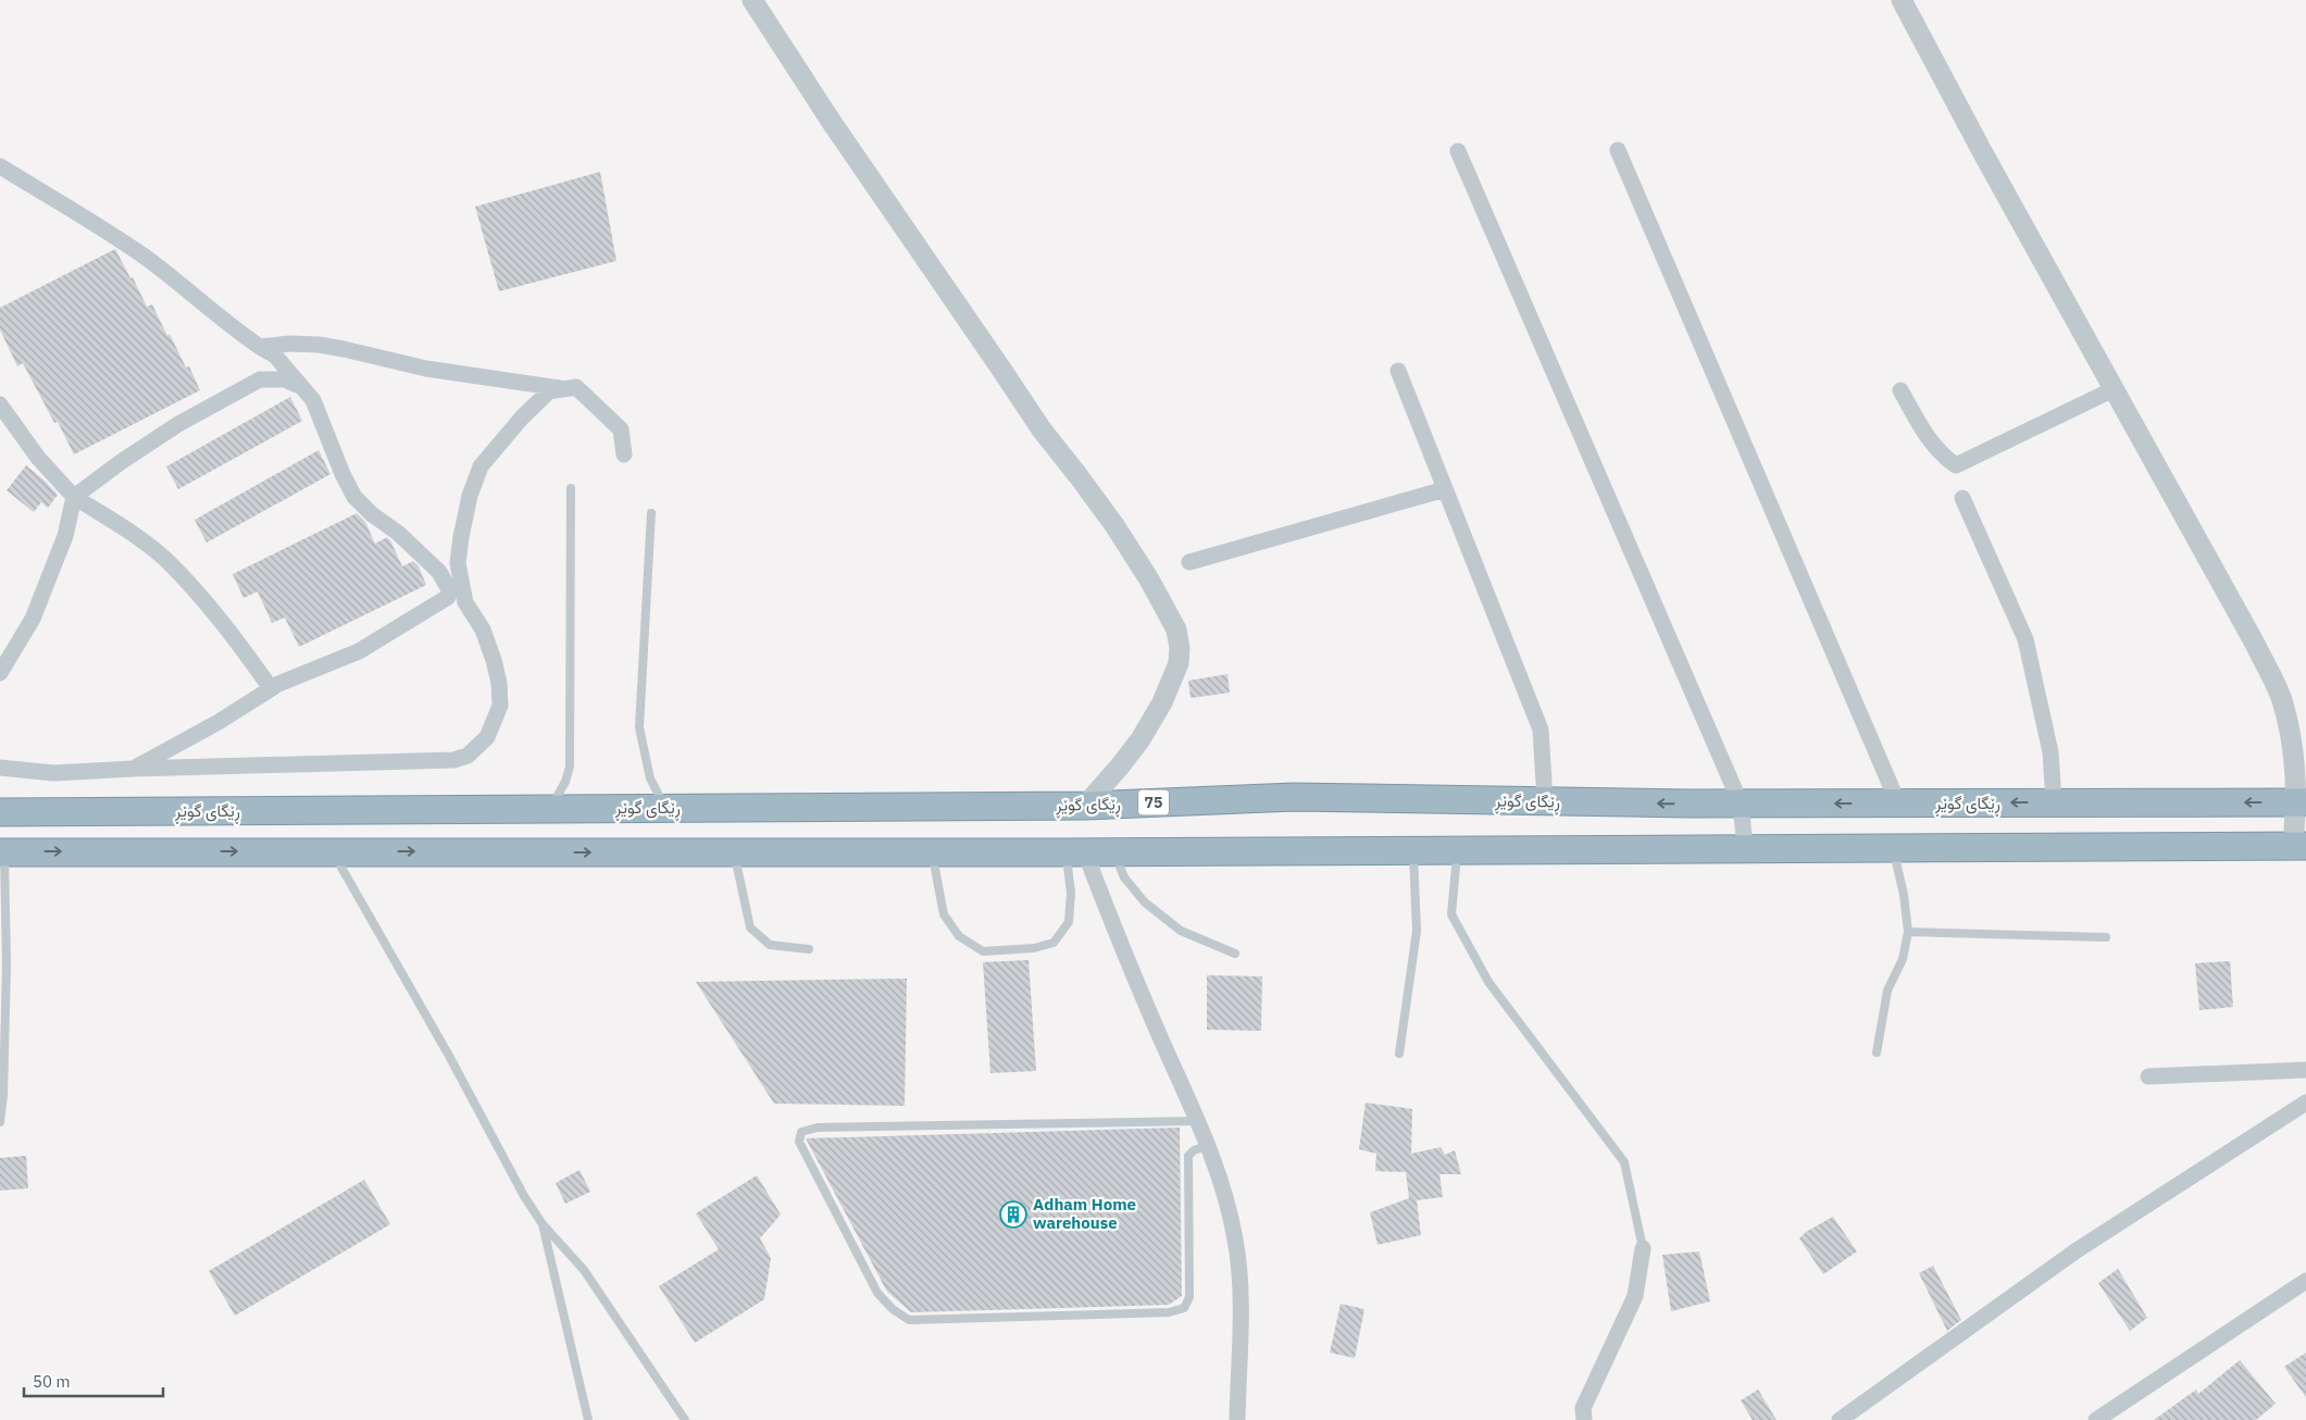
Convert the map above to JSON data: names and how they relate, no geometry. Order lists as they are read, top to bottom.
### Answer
{
  "streets": {
    "highway": ["ڕێگای گوێڕ", "75"]
  },
  "places": {
    "building": ["Adham Home warehouse"]
  },
  "scale_bar": "50 m"
}
